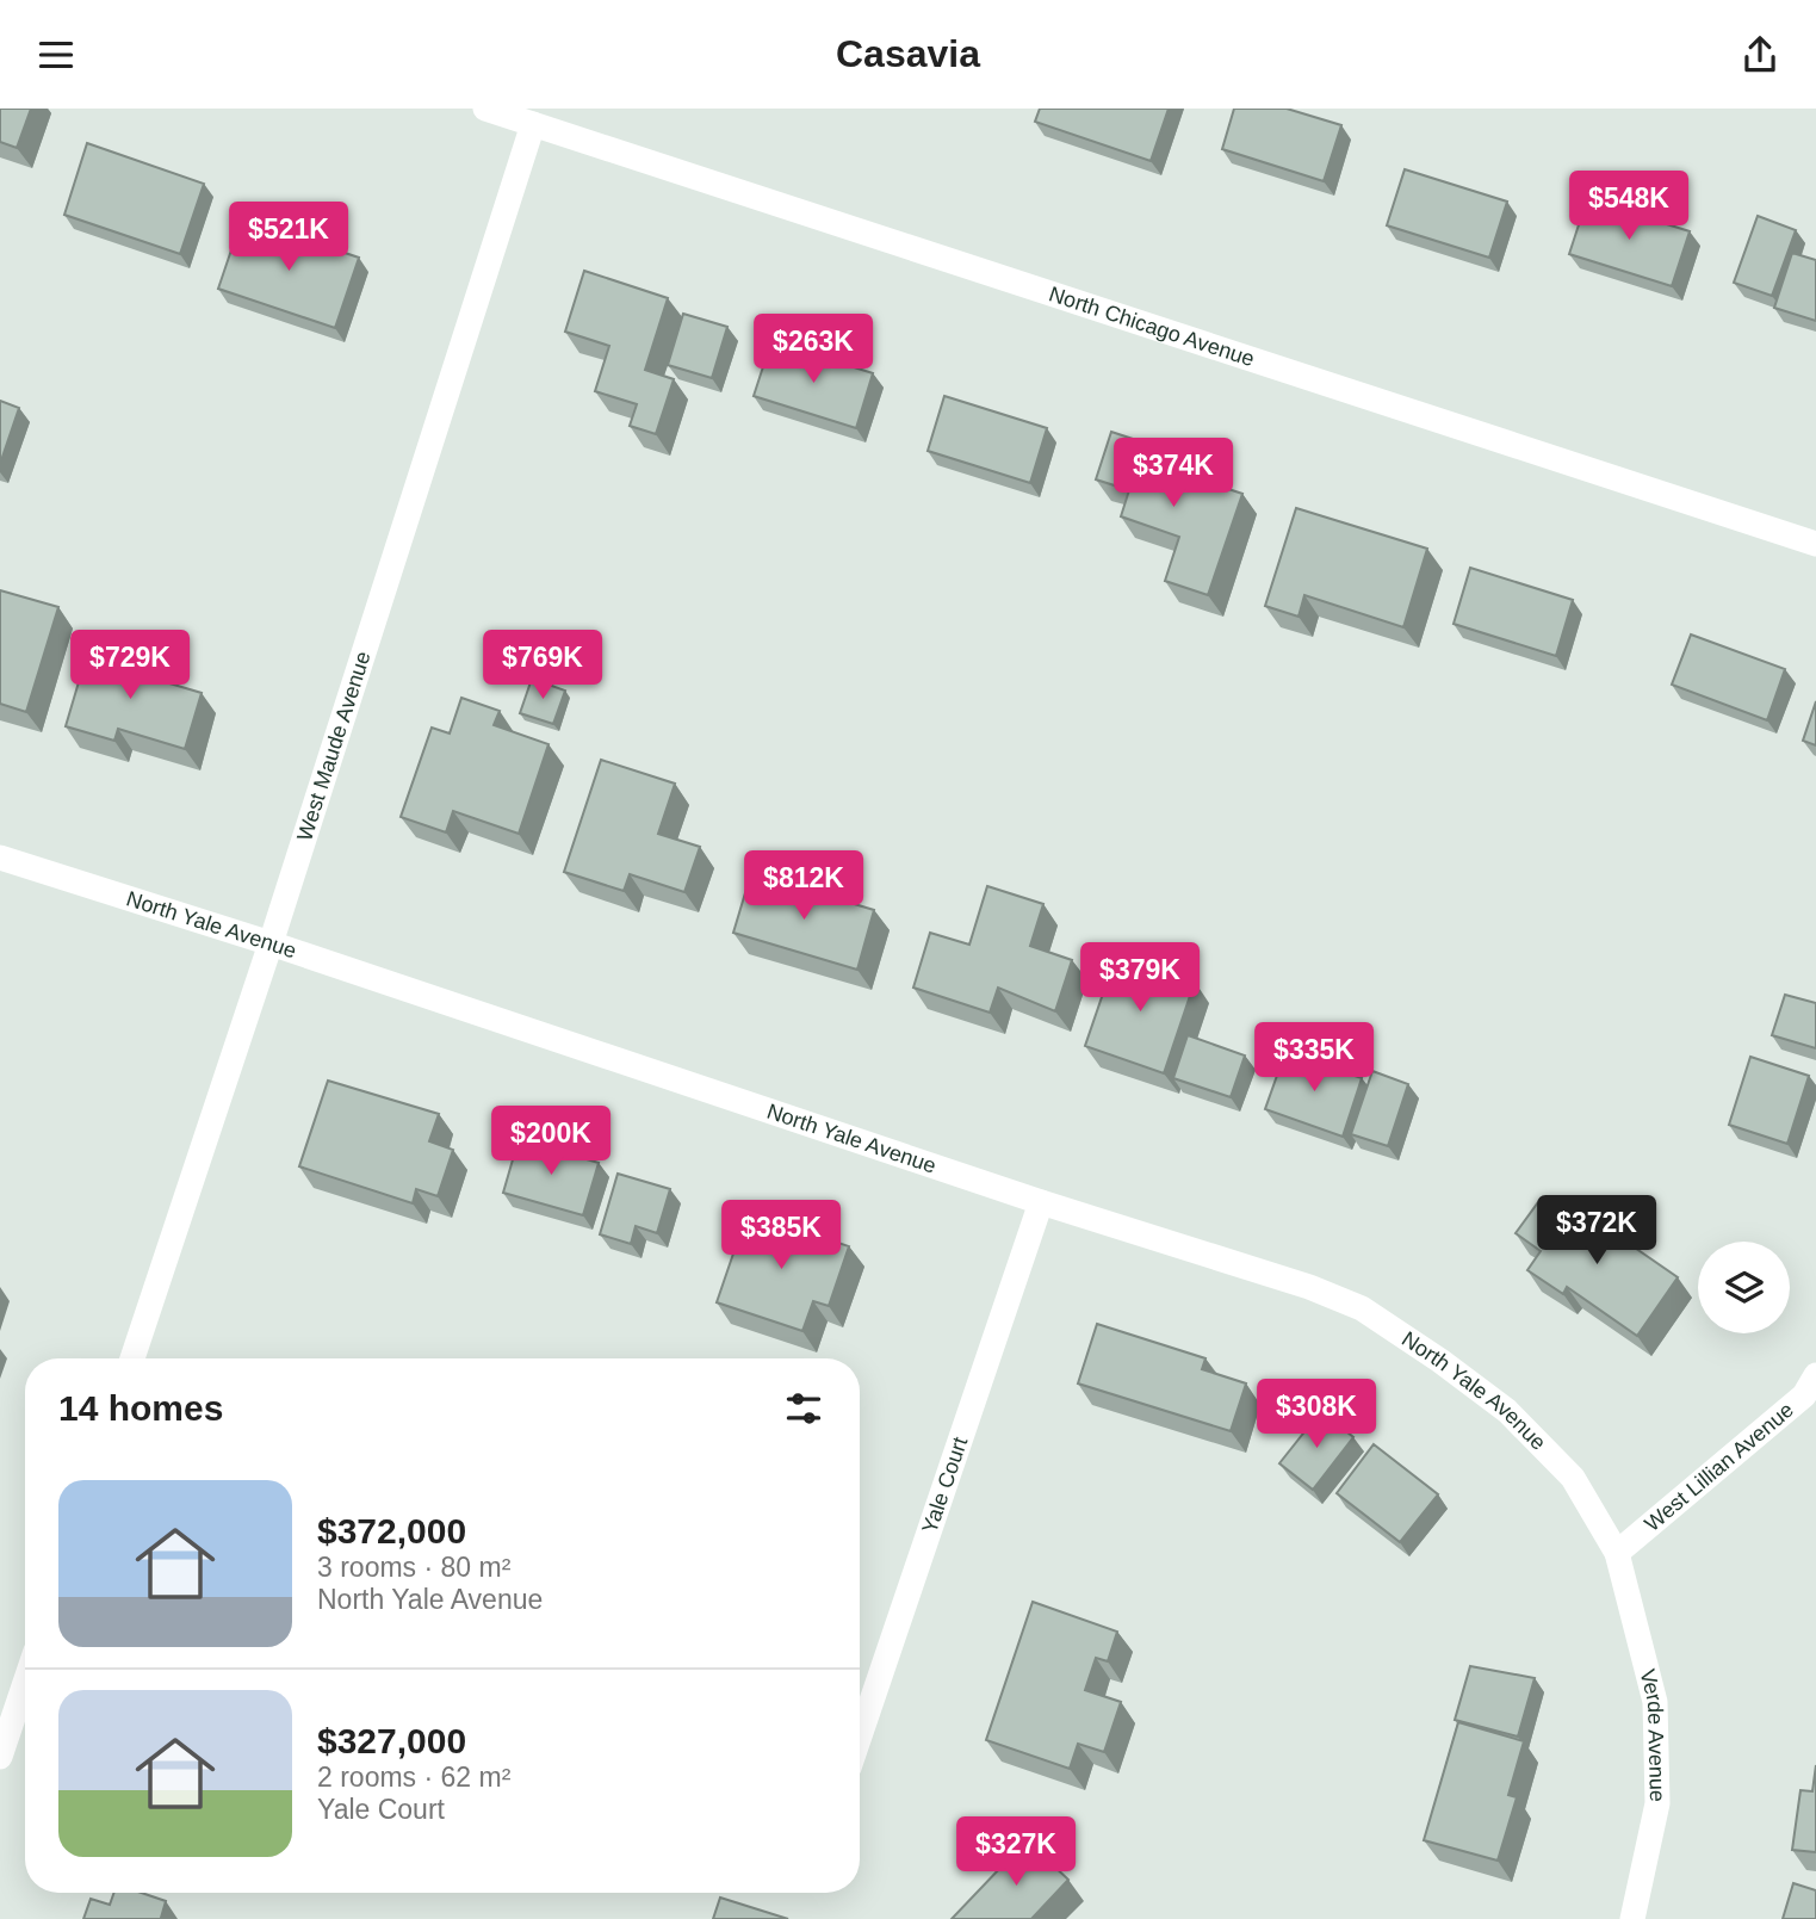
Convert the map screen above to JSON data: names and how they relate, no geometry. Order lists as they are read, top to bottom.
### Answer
{
  "streets": {
    "street": [
      "North Chicago Avenue",
      "West Maude Avenue",
      "North Yale Avenue",
      "West Lillian Avenue",
      "Yale Court",
      "Verde Avenue"
    ]
  },
  "crossings": [
    ["North Chicago Avenue", "West Maude Avenue"],
    ["West Maude Avenue", "North Yale Avenue"],
    ["North Yale Avenue", "West Lillian Avenue"],
    ["North Yale Avenue", "Yale Court"],
    ["North Yale Avenue", "Verde Avenue"],
    ["West Lillian Avenue", "Verde Avenue"]
  ],
  "page": {
    "header": "Casavia",
    "price": [
      "$548K",
      "$521K",
      "$263K",
      "$374K",
      "$729K",
      "$769K",
      "$812K",
      "$379K",
      "$335K",
      "$200K",
      "$372K",
      "$385K",
      "$308K",
      "$327K"
    ],
    "heading": "14 homes",
    "list": [
      {
        "name": "$372,000",
        "note": "3 rooms · 80 m² · North Yale Avenue"
      },
      {
        "name": "$327,000",
        "note": "2 rooms · 62 m² · Yale Court"
      }
    ]
  }
}
